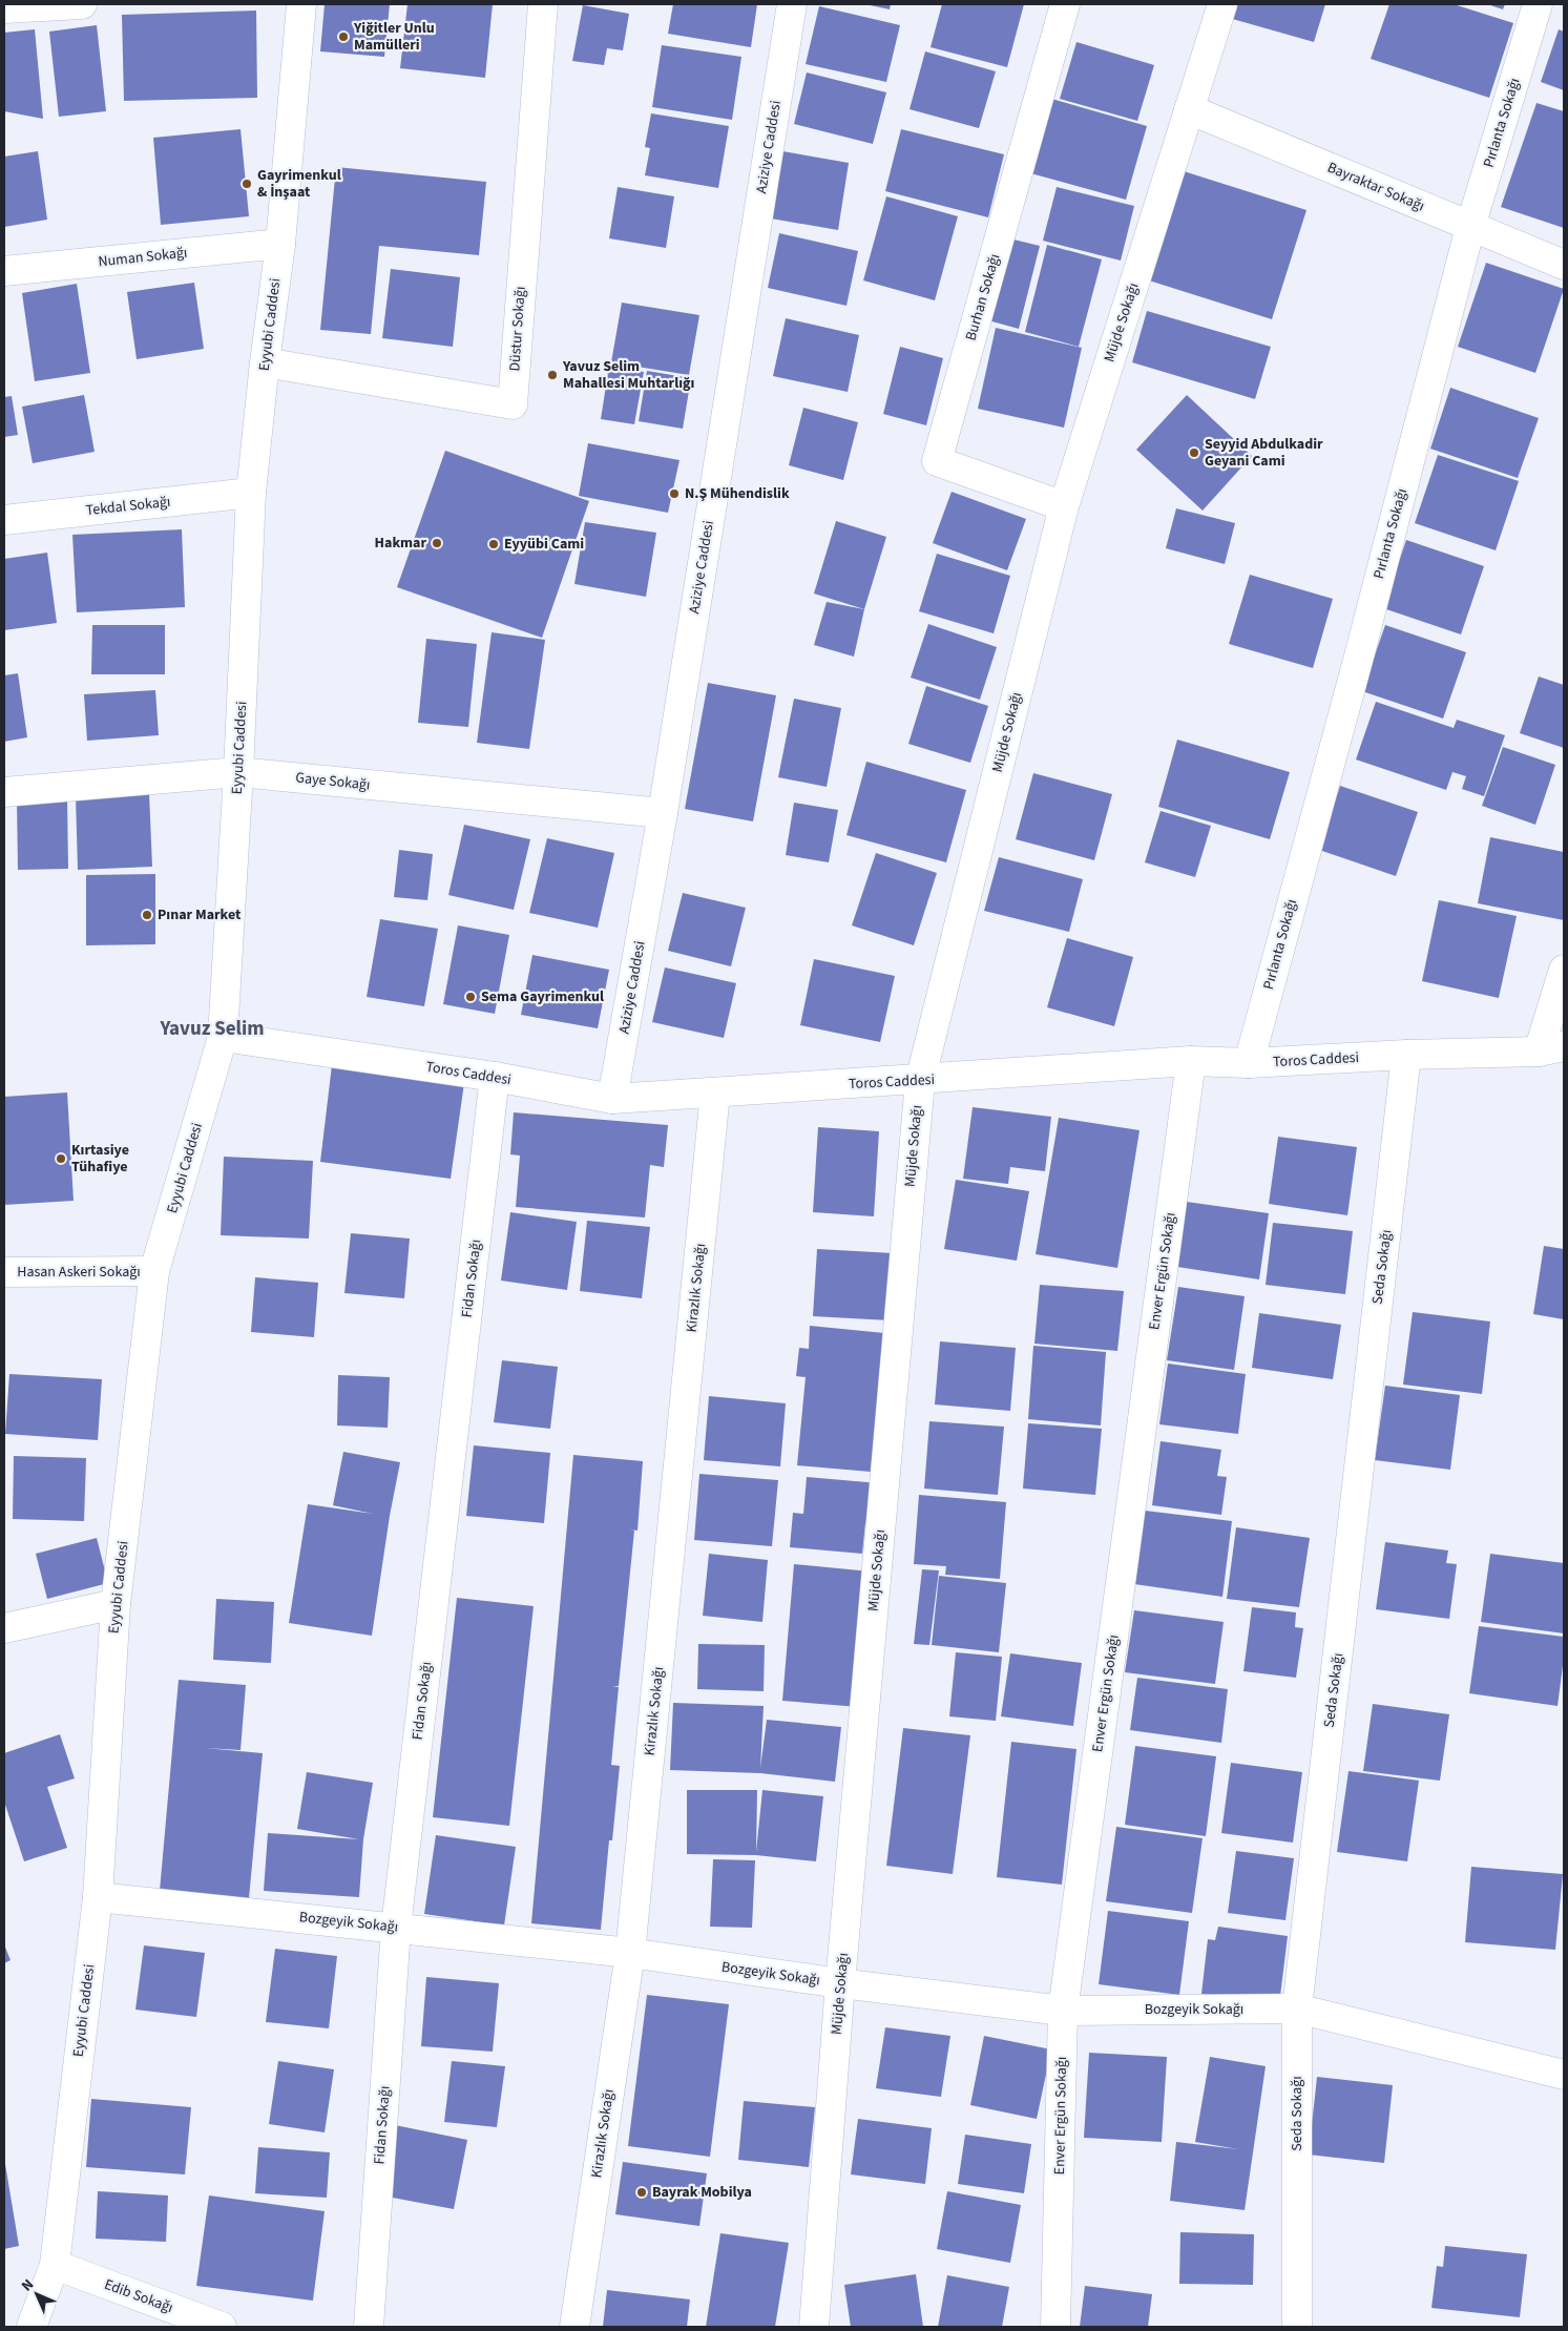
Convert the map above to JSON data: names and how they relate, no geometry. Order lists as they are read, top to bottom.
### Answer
{
  "streets": {
    "street": [
      "Pırlanta Sokağı",
      "Aziziye Caddesi",
      "Bayraktar Sokağı",
      "Numan Sokağı",
      "Burhan Sokağı",
      "Müjde Sokağı",
      "Eyyubi Caddesi",
      "Düstur Sokağı",
      "Tekdal Sokağı",
      "Gaye Sokağı",
      "Toros Caddesi",
      "Seda Sokağı",
      "Enver Ergün Sokağı",
      "Hasan Askeri Sokağı",
      "Fidan Sokağı",
      "Kirazlık Sokağı",
      "Bozgeyik Sokağı",
      "Edib Sokağı"
    ]
  },
  "crossings": [
    ["Pırlanta Sokağı", "Bayraktar Sokağı"],
    ["Pırlanta Sokağı", "Toros Caddesi"],
    ["Aziziye Caddesi", "Gaye Sokağı"],
    ["Aziziye Caddesi", "Toros Caddesi"],
    ["Bayraktar Sokağı", "Müjde Sokağı"],
    ["Numan Sokağı", "Eyyubi Caddesi"],
    ["Burhan Sokağı", "Müjde Sokağı"],
    ["Müjde Sokağı", "Toros Caddesi"],
    ["Müjde Sokağı", "Bozgeyik Sokağı"],
    ["Eyyubi Caddesi", "Düstur Sokağı"],
    ["Eyyubi Caddesi", "Tekdal Sokağı"],
    ["Eyyubi Caddesi", "Gaye Sokağı"],
    ["Eyyubi Caddesi", "Toros Caddesi"],
    ["Eyyubi Caddesi", "Hasan Askeri Sokağı"],
    ["Eyyubi Caddesi", "Bozgeyik Sokağı"],
    ["Eyyubi Caddesi", "Edib Sokağı"],
    ["Toros Caddesi", "Seda Sokağı"],
    ["Toros Caddesi", "Enver Ergün Sokağı"],
    ["Toros Caddesi", "Fidan Sokağı"],
    ["Toros Caddesi", "Kirazlık Sokağı"],
    ["Seda Sokağı", "Bozgeyik Sokağı"],
    ["Enver Ergün Sokağı", "Bozgeyik Sokağı"],
    ["Fidan Sokağı", "Bozgeyik Sokağı"],
    ["Kirazlık Sokağı", "Bozgeyik Sokağı"]
  ],
  "districts": ["Yavuz Selim"],
  "places": [
    "Yiğitler Unlu Mamülleri",
    "Gayrimenkul & İnşaat",
    "Yavuz Selim Mahallesi Muhtarlığı",
    "Seyyid Abdulkadir Geyani Cami",
    "N.Ş Mühendislik",
    "Hakmar",
    "Eyyübi Cami",
    "Pınar Market",
    "Sema Gayrimenkul",
    "Kırtasiye Tühafiye",
    "Bayrak Mobilya"
  ],
  "north": "top left"
}
